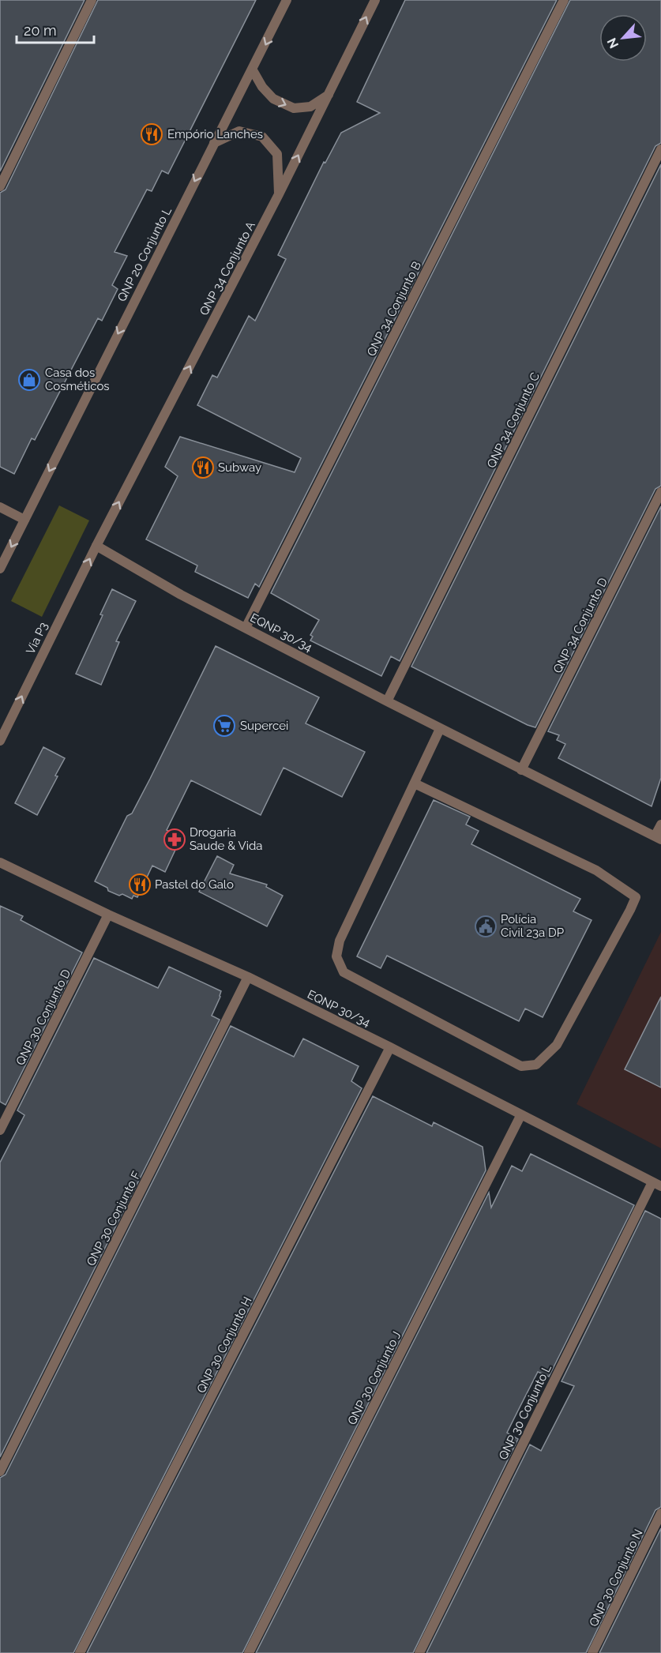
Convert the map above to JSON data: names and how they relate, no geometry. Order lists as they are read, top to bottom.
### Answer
{
  "streets": {
    "street": [
      "QNP 20 Conjunto L",
      "QNP 34 Conjunto A",
      "QNP 34 Conjunto B",
      "QNP 34 Conjunto C",
      "QNP 34 Conjunto D",
      "EQNP 30/34",
      "Via P3",
      "QNP 30 Conjunto D",
      "QNP 30 Conjunto F",
      "QNP 30 Conjunto H",
      "QNP 30 Conjunto J",
      "QNP 30 Conjunto L",
      "QNP 30 Conjunto N"
    ]
  },
  "crossings": [
    ["QNP 34 Conjunto A", "EQNP 30/34"],
    ["QNP 34 Conjunto A", "Via P3"],
    ["QNP 34 Conjunto B", "EQNP 30/34"],
    ["QNP 34 Conjunto C", "EQNP 30/34"],
    ["QNP 34 Conjunto D", "EQNP 30/34"],
    ["EQNP 30/34", "Via P3"],
    ["EQNP 30/34", "QNP 30 Conjunto D"],
    ["EQNP 30/34", "QNP 30 Conjunto F"],
    ["EQNP 30/34", "QNP 30 Conjunto H"],
    ["EQNP 30/34", "QNP 30 Conjunto J"],
    ["EQNP 30/34", "QNP 30 Conjunto L"]
  ],
  "one_way": ["QNP 20 Conjunto L", "QNP 34 Conjunto A", "Via P3"],
  "places": {
    "restaurant": ["Empório Lanches", "Subway", "Pastel do Galo"],
    "shop": ["Casa dos Cosméticos"],
    "supermarket": ["Supercei"],
    "pharmacy": ["Drogaria Saude & Vida"],
    "public building": ["Polícia Civil 23a DP"]
  },
  "scale_bar": "20 m",
  "north": "bottom left"
}
